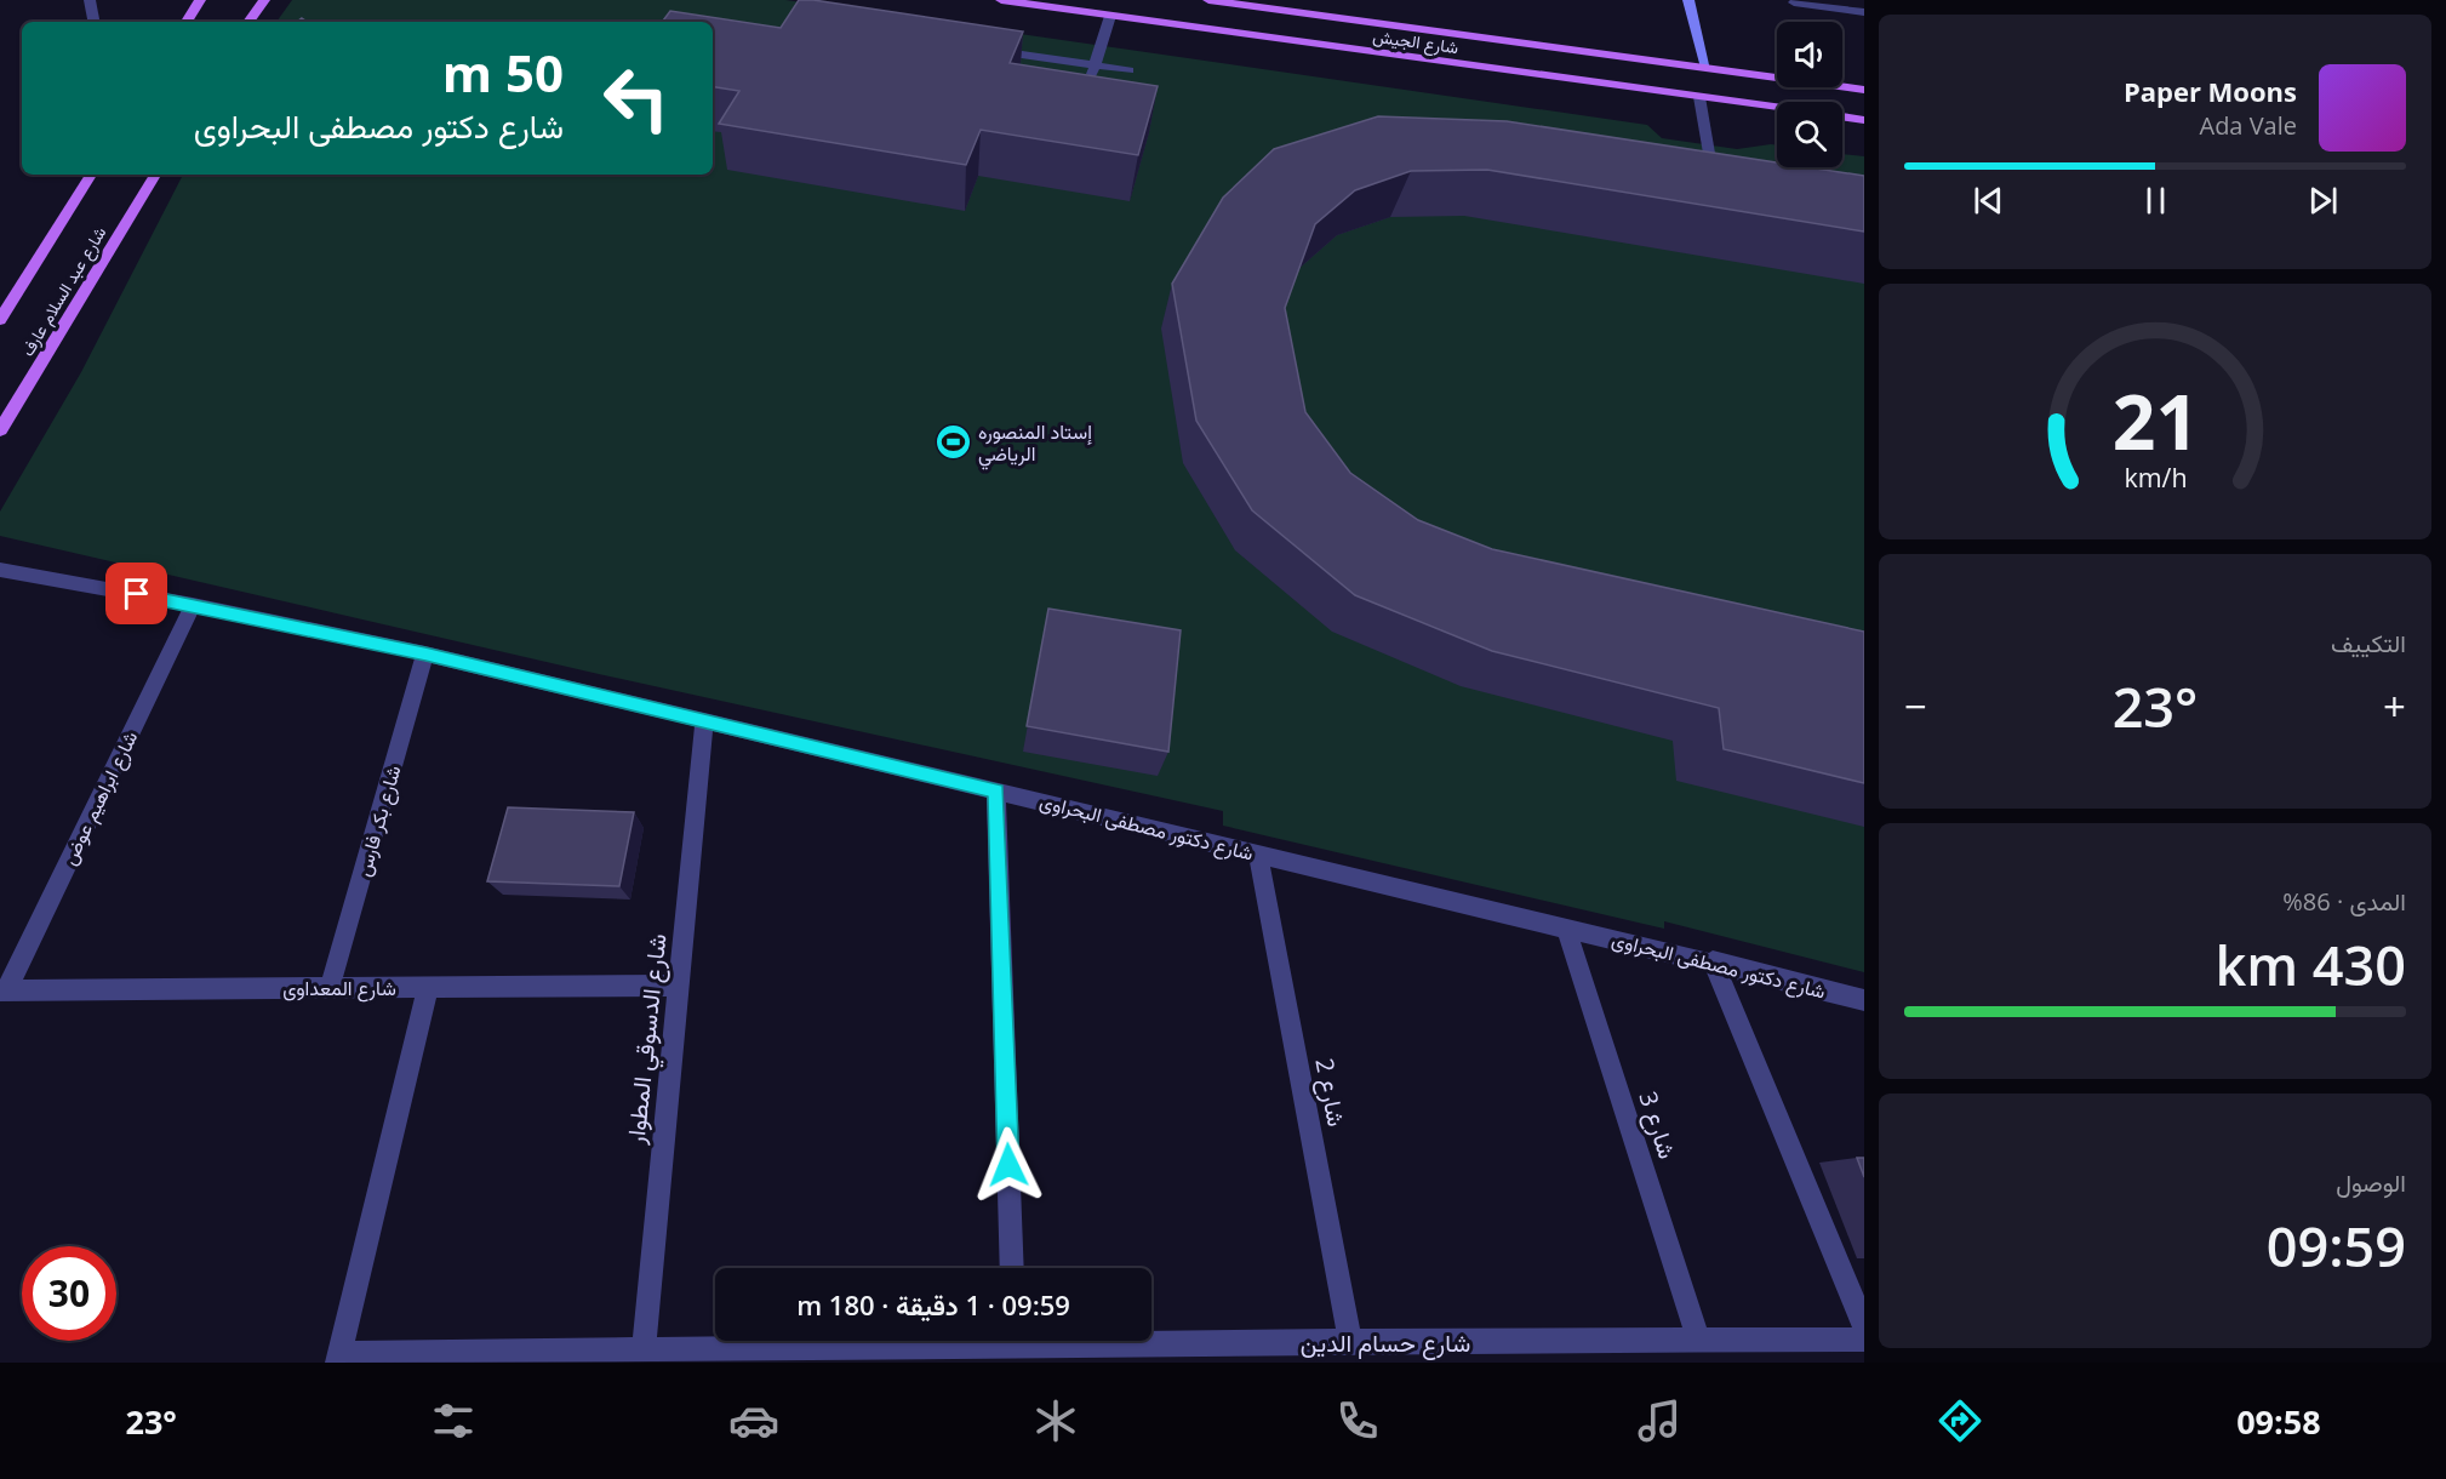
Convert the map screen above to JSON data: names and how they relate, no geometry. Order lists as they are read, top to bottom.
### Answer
{
  "streets": {
    "main road": ["شارع الجيش", "شارع عبد السلام عارف"],
    "street": [
      "شارع ابراهيم عوض",
      "شارع بكر فارس",
      "شارع دكتور مصطفى البحراوى",
      "شارع المعداوى",
      "شارع الدسوقي المطوار",
      "شارع 2",
      "شارع 3",
      "شارع حسام الدين"
    ]
  },
  "crossings": [
    ["شارع ابراهيم عوض", "شارع دكتور مصطفى البحراوى"],
    ["شارع ابراهيم عوض", "شارع المعداوى"],
    ["شارع بكر فارس", "شارع دكتور مصطفى البحراوى"],
    ["شارع بكر فارس", "شارع المعداوى"],
    ["شارع دكتور مصطفى البحراوى", "شارع الدسوقي المطوار"],
    ["شارع دكتور مصطفى البحراوى", "شارع 2"],
    ["شارع دكتور مصطفى البحراوى", "شارع 3"],
    ["شارع المعداوى", "شارع الدسوقي المطوار"],
    ["شارع الدسوقي المطوار", "شارع حسام الدين"],
    ["شارع 2", "شارع حسام الدين"],
    ["شارع 3", "شارع حسام الدين"]
  ],
  "places": {
    "sports": ["إستاد المنصوره الرياضي"]
  },
  "page": {
    "turn": ["50 m", "شارع دكتور مصطفى البحراوى"],
    "song": ["Paper Moons", "Ada Vale"],
    "tile": [
      "التكييف",
      ["المدى · 86%", "430 km"],
      ["الوصول", "09:59"]
    ],
    "heat": ["−", "23°", "+"],
    "limit": "30",
    "trip": "09:59 · 1 دقيقة · 180 m",
    "tabs": ["09:58", "23°"],
    "gauge": ["21", "km/h"]
  }
}
